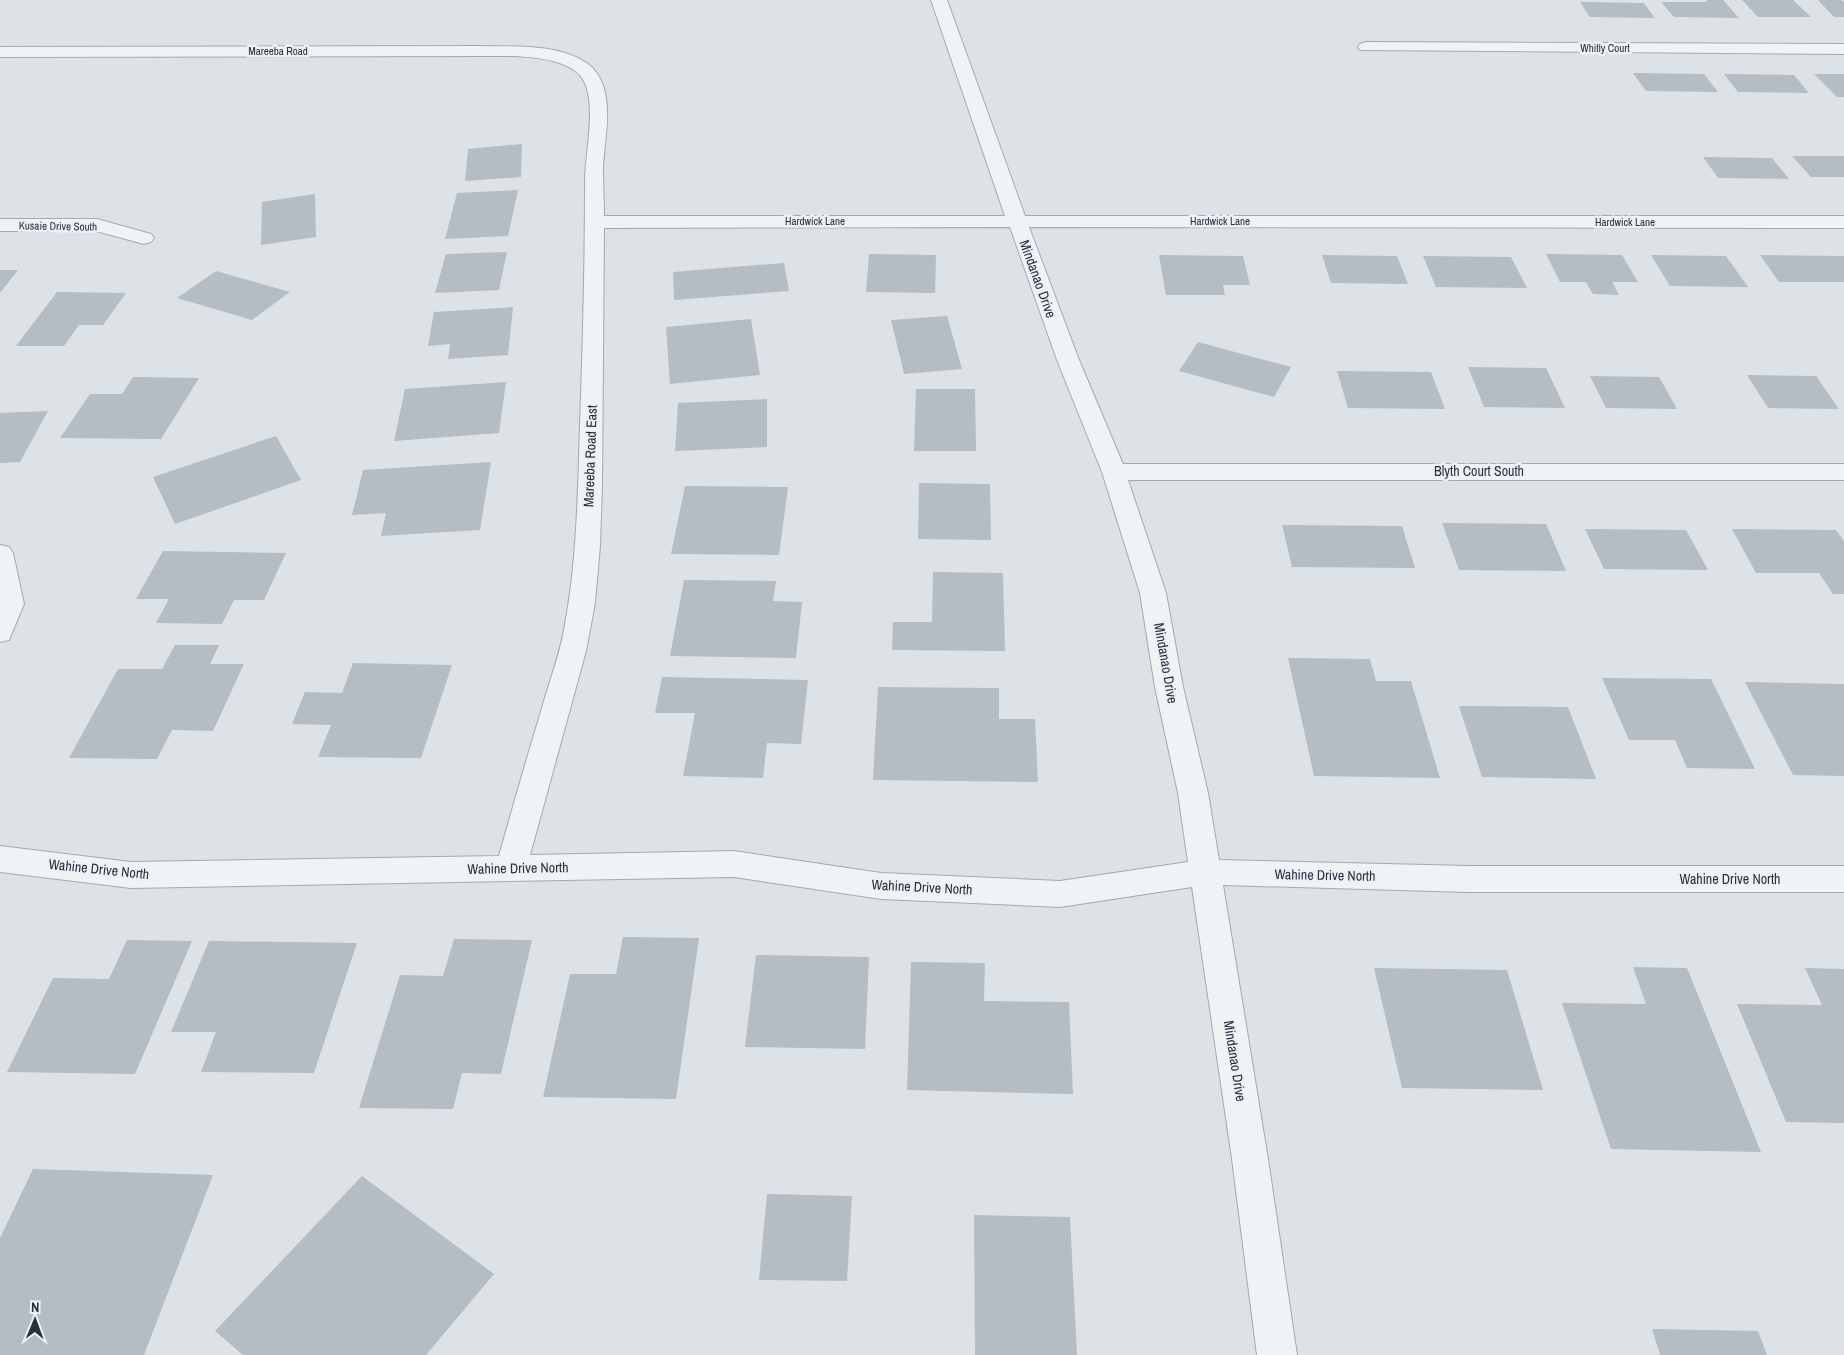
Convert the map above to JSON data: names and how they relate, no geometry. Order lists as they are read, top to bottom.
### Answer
{
  "streets": {
    "street": [
      "Whitly Court",
      "Mareeba Road",
      "Hardwick Lane",
      "Kusaie Drive South",
      "Mindanao Drive",
      "Mareeba Road East",
      "Blyth Court South",
      "Wahine Drive North"
    ]
  },
  "crossings": [
    ["Mareeba Road", "Mareeba Road East"],
    ["Hardwick Lane", "Mindanao Drive"],
    ["Hardwick Lane", "Mareeba Road East"],
    ["Mindanao Drive", "Blyth Court South"],
    ["Mindanao Drive", "Wahine Drive North"],
    ["Mareeba Road East", "Wahine Drive North"]
  ],
  "north": "top"
}
